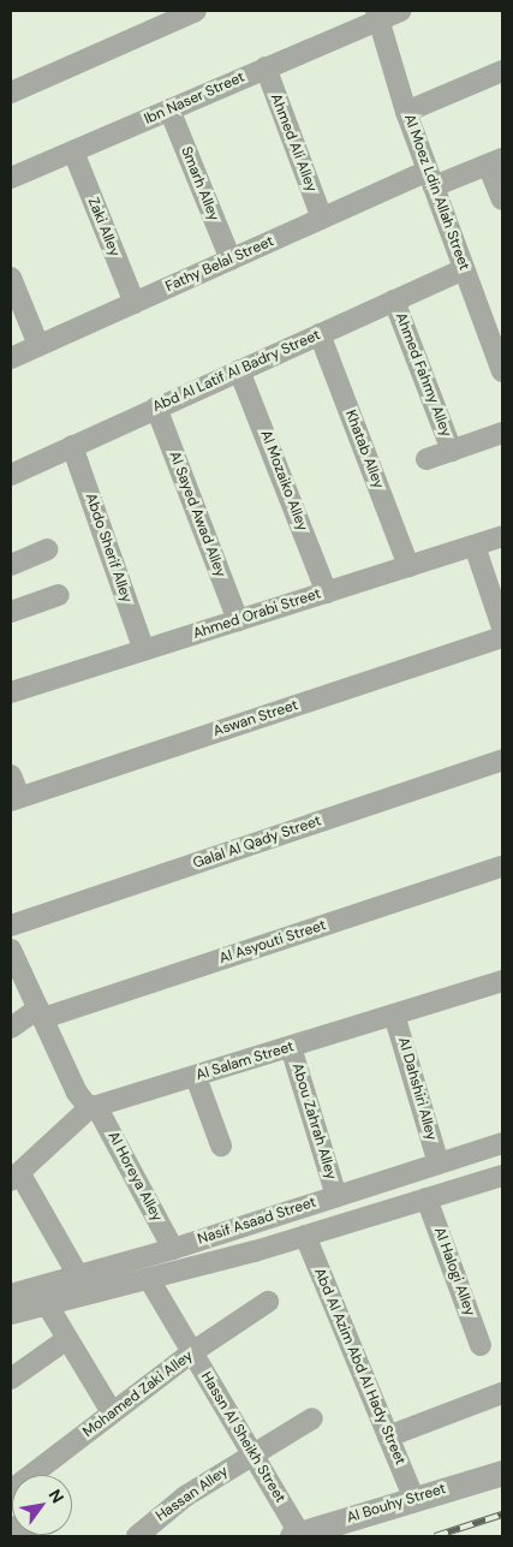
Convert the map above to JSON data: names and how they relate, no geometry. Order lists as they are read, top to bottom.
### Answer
{
  "streets": {
    "street": [
      "Ibn Naser Street",
      "Ahmed Ali Alley",
      "Smarh Alley",
      "Al Moez Ldin Allah Street",
      "Zaki Alley",
      "Fathy Belal Street",
      "Abd Al Latif Al Badry Street",
      "Ahmed Fahmy Alley",
      "Khatab Alley",
      "Al Mozaiko Alley",
      "Al Sayed Awad Alley",
      "Abdo Sherif Alley",
      "Ahmed Orabi Street",
      "Aswan Street",
      "Galal Al Qady Street",
      "Al Asyouti Street",
      "Al Salam Street",
      "Al Dahshiri Alley",
      "Abou Zahrah Alley",
      "Al Horeya Alley",
      "Nasif Asaad Street",
      "Al Halogi Alley",
      "Abd Al Azim Abd Al Hady Street",
      "Mohamed Zaki Alley",
      "Hassn Al Sheikh Street",
      "Hassan Alley",
      "Al Bouhy Street"
    ]
  },
  "crossings": [
    ["Ibn Naser Street", "Ahmed Ali Alley"],
    ["Ibn Naser Street", "Smarh Alley"],
    ["Ibn Naser Street", "Al Moez Ldin Allah Street"],
    ["Ibn Naser Street", "Zaki Alley"],
    ["Ahmed Ali Alley", "Fathy Belal Street"],
    ["Smarh Alley", "Fathy Belal Street"],
    ["Al Moez Ldin Allah Street", "Fathy Belal Street"],
    ["Al Moez Ldin Allah Street", "Abd Al Latif Al Badry Street"],
    ["Zaki Alley", "Fathy Belal Street"],
    ["Abd Al Latif Al Badry Street", "Ahmed Fahmy Alley"],
    ["Abd Al Latif Al Badry Street", "Khatab Alley"],
    ["Abd Al Latif Al Badry Street", "Al Mozaiko Alley"],
    ["Abd Al Latif Al Badry Street", "Al Sayed Awad Alley"],
    ["Abd Al Latif Al Badry Street", "Abdo Sherif Alley"],
    ["Khatab Alley", "Ahmed Orabi Street"],
    ["Al Mozaiko Alley", "Ahmed Orabi Street"],
    ["Al Sayed Awad Alley", "Ahmed Orabi Street"],
    ["Abdo Sherif Alley", "Ahmed Orabi Street"],
    ["Al Asyouti Street", "Al Horeya Alley"],
    ["Al Salam Street", "Al Dahshiri Alley"],
    ["Al Salam Street", "Abou Zahrah Alley"],
    ["Al Salam Street", "Al Horeya Alley"],
    ["Al Dahshiri Alley", "Nasif Asaad Street"],
    ["Abou Zahrah Alley", "Nasif Asaad Street"],
    ["Al Horeya Alley", "Nasif Asaad Street"],
    ["Nasif Asaad Street", "Al Halogi Alley"],
    ["Nasif Asaad Street", "Abd Al Azim Abd Al Hady Street"],
    ["Nasif Asaad Street", "Hassn Al Sheikh Street"],
    ["Abd Al Azim Abd Al Hady Street", "Al Bouhy Street"],
    ["Mohamed Zaki Alley", "Hassn Al Sheikh Street"],
    ["Hassn Al Sheikh Street", "Hassan Alley"],
    ["Hassn Al Sheikh Street", "Al Bouhy Street"]
  ],
  "north": "top right"
}
